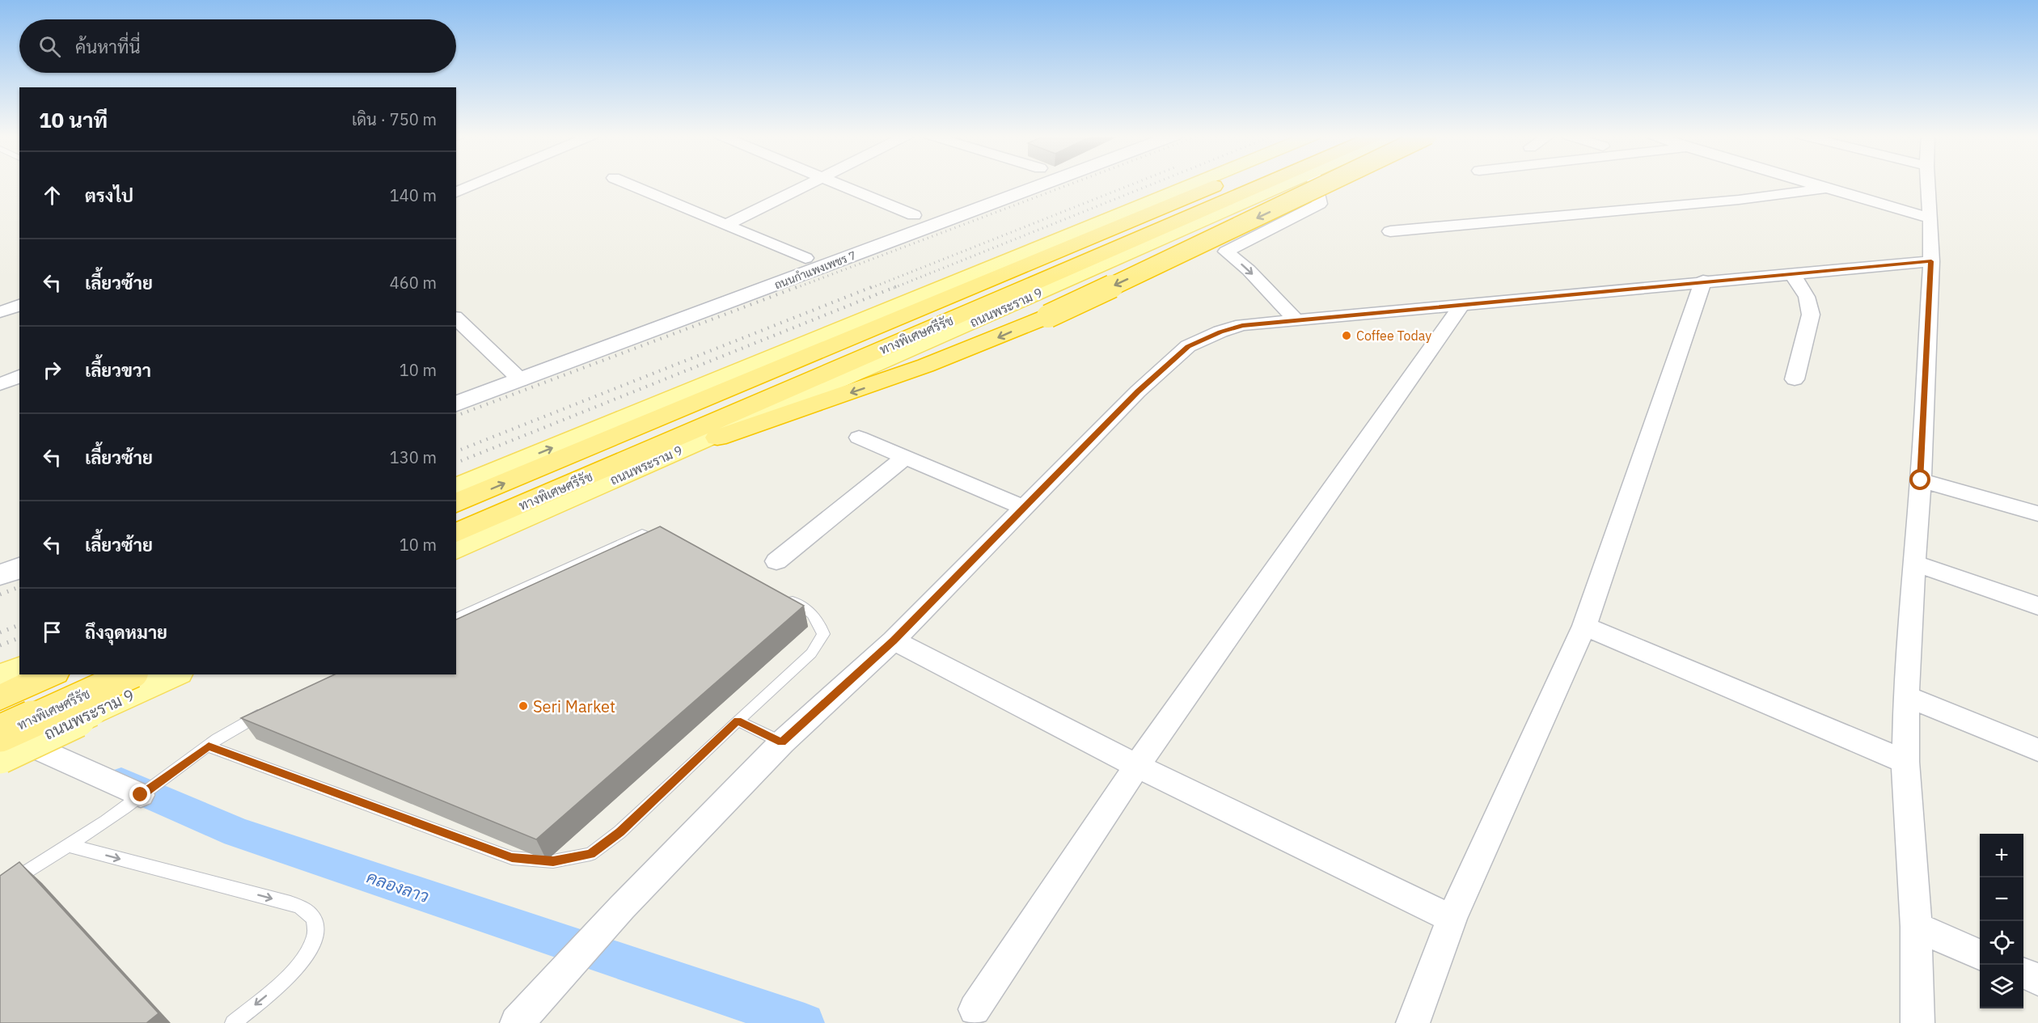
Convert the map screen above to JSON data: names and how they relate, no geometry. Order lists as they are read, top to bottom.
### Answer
{
  "streets": {
    "highway": ["ทางพิเศษศรีรัช"],
    "main road": ["ถนนพระราม 9"],
    "street": ["ถนนกำแพงเพชร 7"]
  },
  "water": ["คลองลาว"],
  "places": ["Coffee Today", "Seri Market"],
  "page": {
    "search": "ค้นหาที่นี่",
    "heading": ["10 นาที", "เดิน · 750 m"],
    "list": [
      ["ตรงไป", "140 m"],
      ["เลี้ยวซ้าย", "460 m"],
      ["เลี้ยวขวา", "10 m"],
      ["เลี้ยวซ้าย", "130 m"],
      ["เลี้ยวซ้าย", "10 m"],
      "ถึงจุดหมาย"
    ],
    "map_buttons": ["+", "−"]
  }
}
